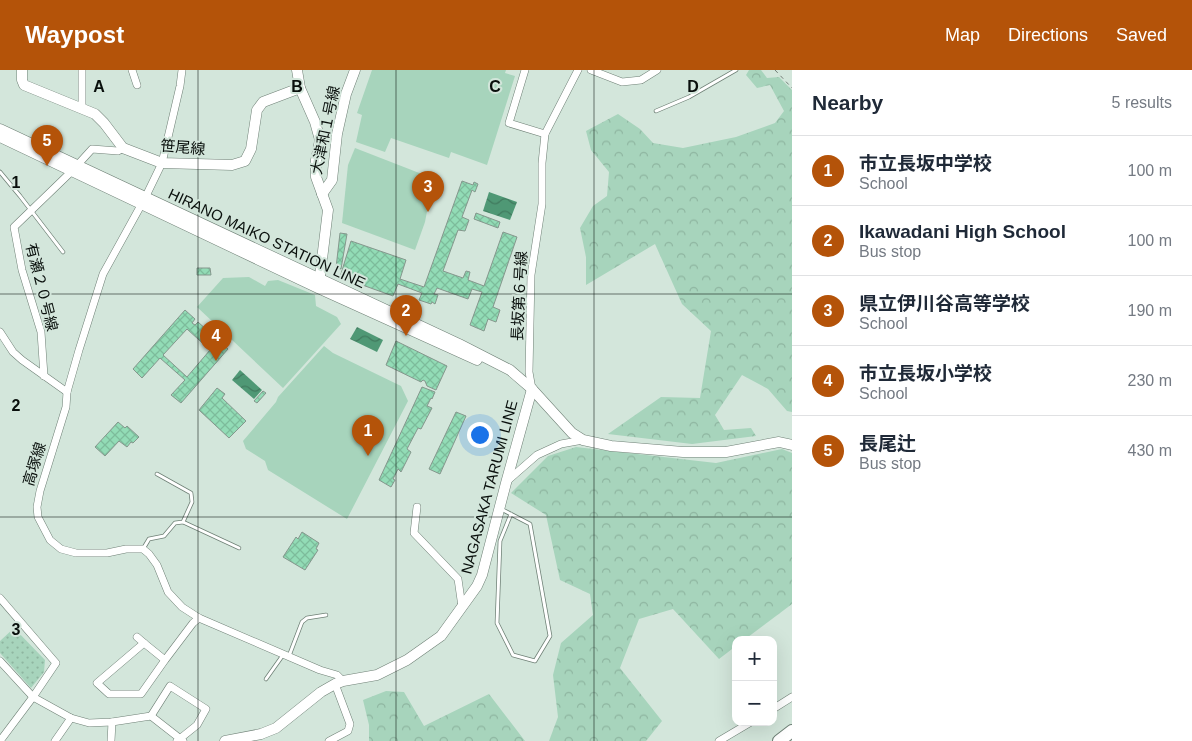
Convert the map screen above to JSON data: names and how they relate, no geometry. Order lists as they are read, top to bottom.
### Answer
{
  "streets": {
    "main road": [
      "大津和１号線",
      "笹尾線",
      "HIRANO MAIKO STATION LINE",
      "NAGASAKA TARUMI LINE"
    ],
    "street": ["有瀬２０号線", "長坂第６号線", "高塚線"]
  },
  "crossings": [
    ["笹尾線", "有瀬２０号線"],
    ["笹尾線", "高塚線"],
    ["HIRANO MAIKO STATION LINE", "有瀬２０号線"],
    ["HIRANO MAIKO STATION LINE", "長坂第６号線"],
    ["HIRANO MAIKO STATION LINE", "高塚線"],
    ["HIRANO MAIKO STATION LINE", "NAGASAKA TARUMI LINE"],
    ["長坂第６号線", "NAGASAKA TARUMI LINE"]
  ],
  "page": {
    "header": "Waypost",
    "nav": ["Map", "Directions", "Saved"],
    "heading": ["Nearby", "5 results"],
    "pins": [
      "5",
      "3",
      "2",
      "4",
      "1"
    ],
    "list": [
      {
        "mark": "1",
        "name": "市立長坂中学校",
        "note": "School",
        "value": "100 m"
      },
      {
        "mark": "2",
        "name": "Ikawadani High School",
        "note": "Bus stop",
        "value": "100 m"
      },
      {
        "mark": "3",
        "name": "県立伊川谷高等学校",
        "note": "School",
        "value": "190 m"
      },
      {
        "mark": "4",
        "name": "市立長坂小学校",
        "note": "School",
        "value": "230 m"
      },
      {
        "mark": "5",
        "name": "長尾辻",
        "note": "Bus stop",
        "value": "430 m"
      }
    ],
    "map_buttons": ["+", "−"]
  },
  "grid": {
    "columns": [
      "A",
      "B",
      "C",
      "D"
    ],
    "rows": ["1", "2", "3"]
  }
}
